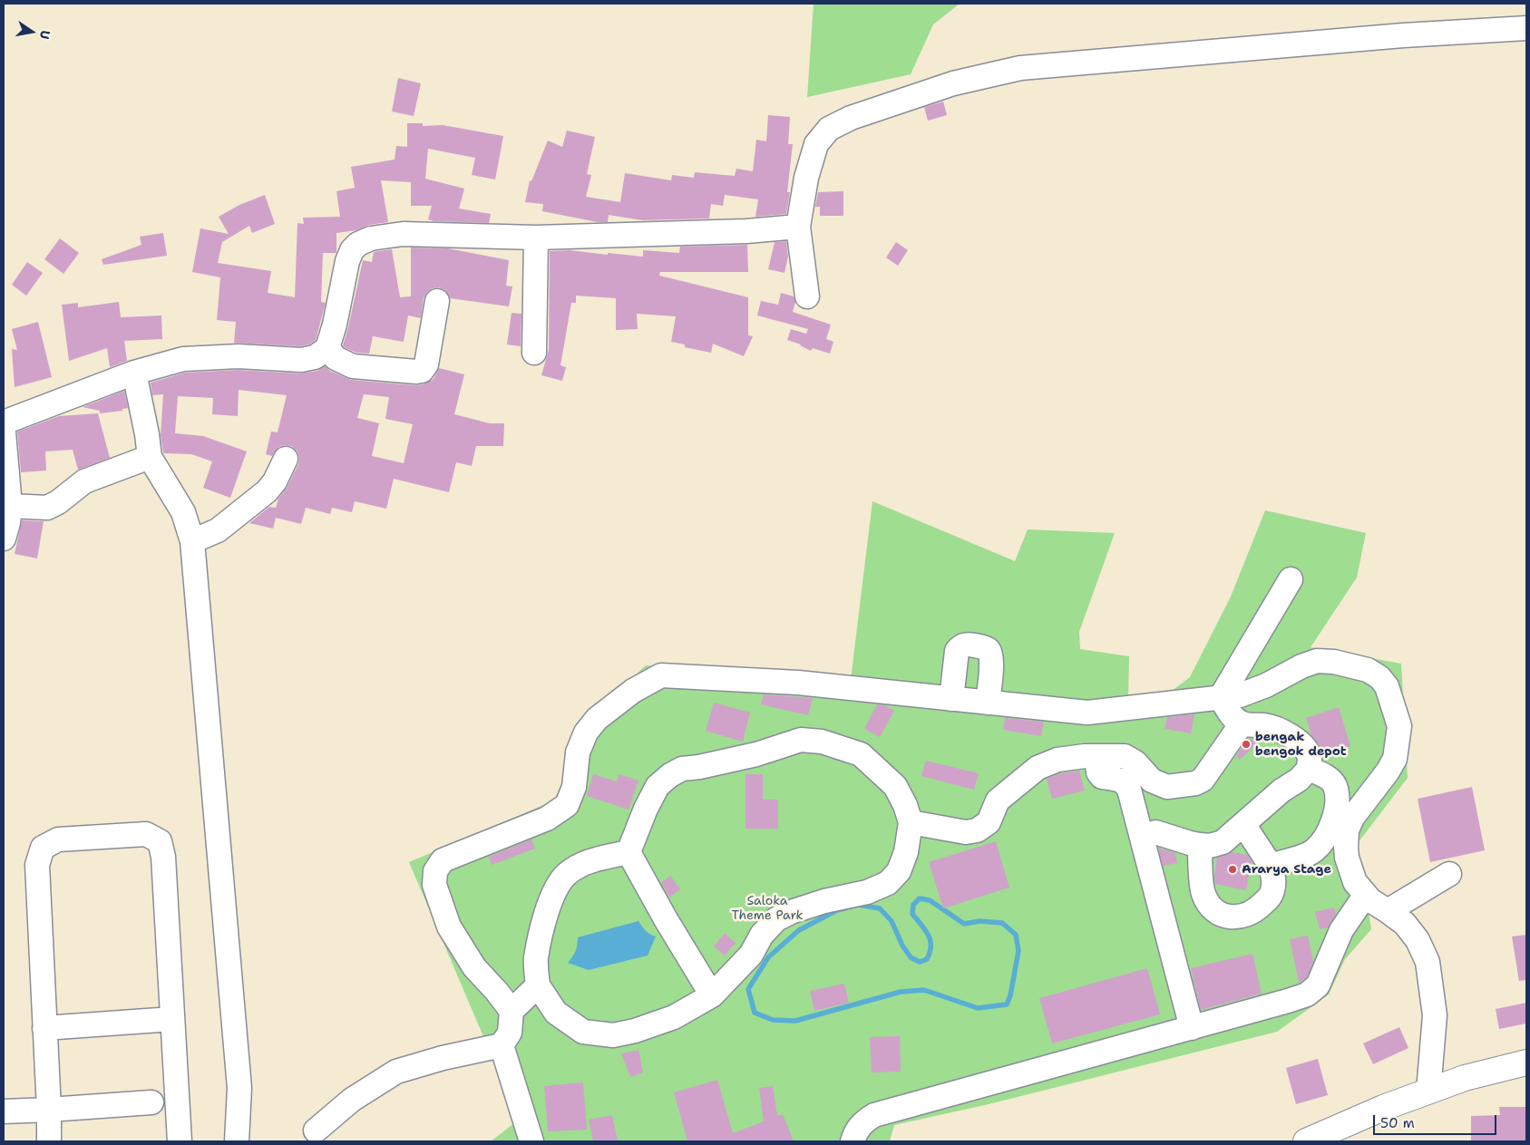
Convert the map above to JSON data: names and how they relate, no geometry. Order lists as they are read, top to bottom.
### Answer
{
  "parks": ["Saloka Theme Park"],
  "places": ["bengak bengok depot", "Ararya Stage"],
  "scale_bar": "50 m",
  "north": "right"
}
